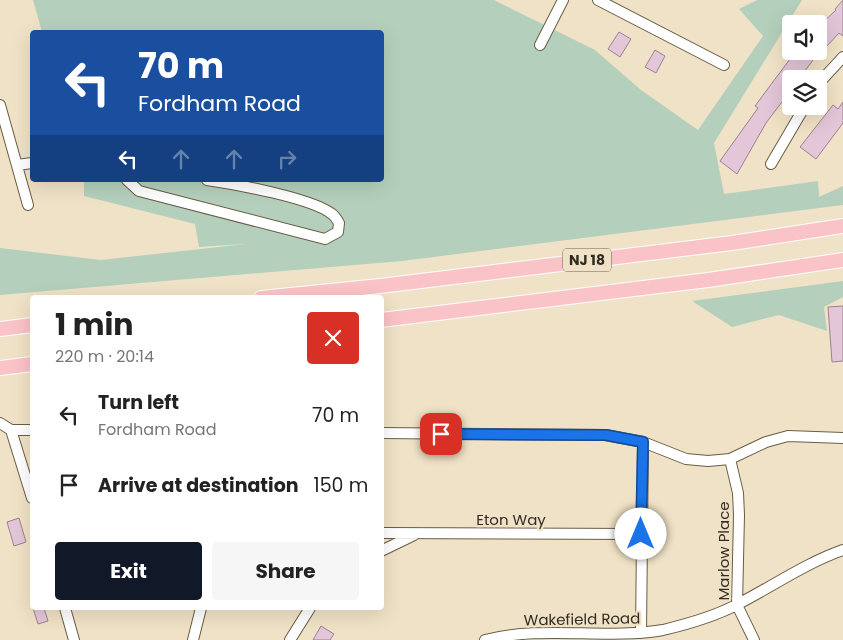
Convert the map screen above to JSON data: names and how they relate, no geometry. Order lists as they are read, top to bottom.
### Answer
{
  "streets": {
    "highway": ["NJ 18"],
    "street": ["Eton Way", "Marlow Place", "Wakefield Road"]
  },
  "crossings": [
    ["Marlow Place", "Wakefield Road"]
  ],
  "page": {
    "turn": ["70 m", "Fordham Road"],
    "heading": ["1 min", "220 m · 20:14"],
    "list": [
      {
        "name": "Turn left",
        "note": "Fordham Road",
        "value": "70 m"
      },
      {
        "name": "Arrive at destination",
        "value": "150 m"
      }
    ],
    "buttons": ["Exit", "Share"]
  }
}
